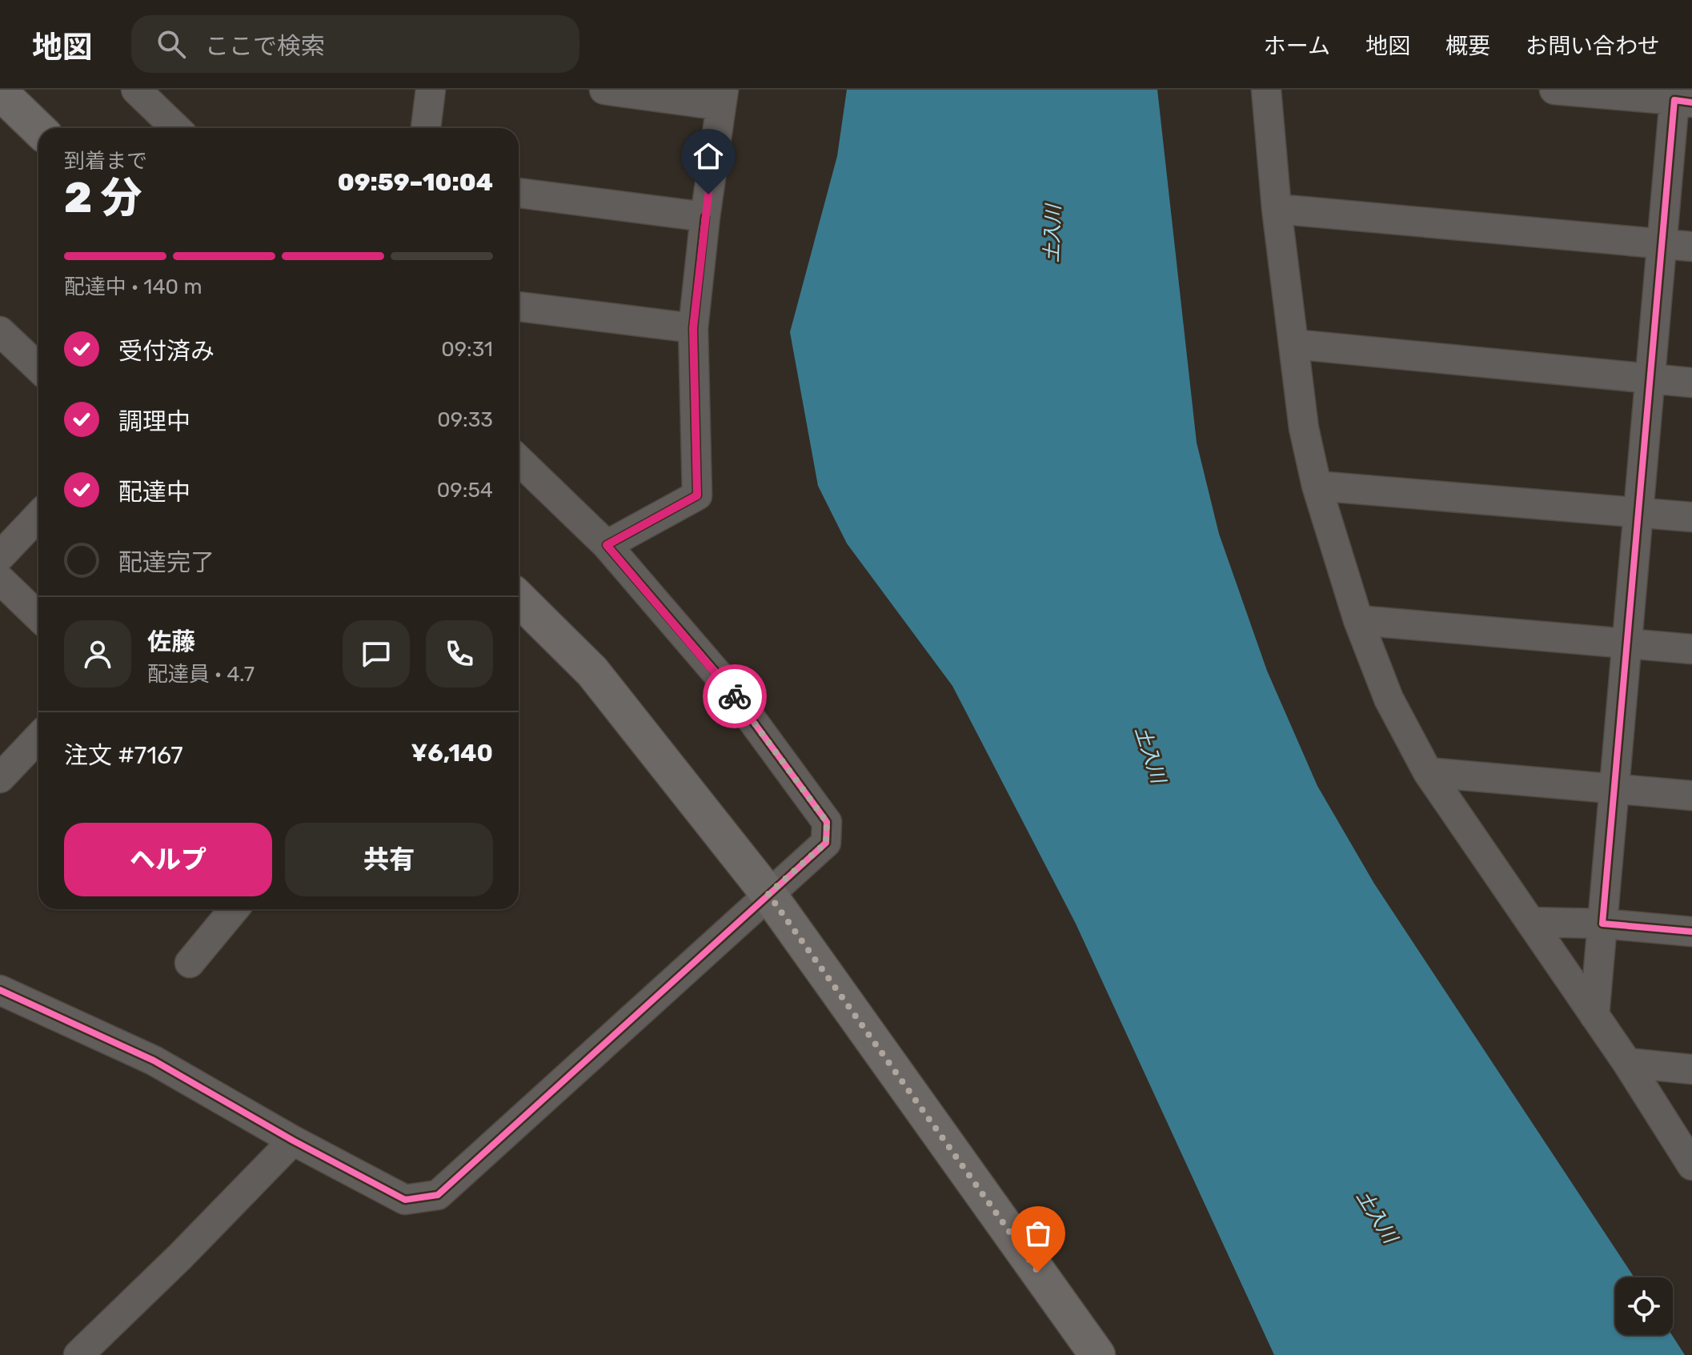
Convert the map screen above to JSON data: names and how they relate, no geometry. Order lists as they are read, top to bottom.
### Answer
{
  "water": ["土入川"],
  "page": {
    "header": "地図",
    "search": "ここで検索",
    "nav": [
      "ホーム",
      "地図",
      "概要",
      "お問い合わせ"
    ],
    "heading": ["2 分", "到着まで", "09:59–10:04"],
    "panel": [
      "佐藤",
      "配達員 · 4.7",
      "注文 #7167",
      "¥6,140"
    ],
    "bar": "配達中 · 140 m",
    "list": [
      ["受付済み", "09:31"],
      ["調理中", "09:33"],
      ["配達中", "09:54"],
      "配達完了"
    ],
    "buttons": ["ヘルプ", "共有"]
  }
}
